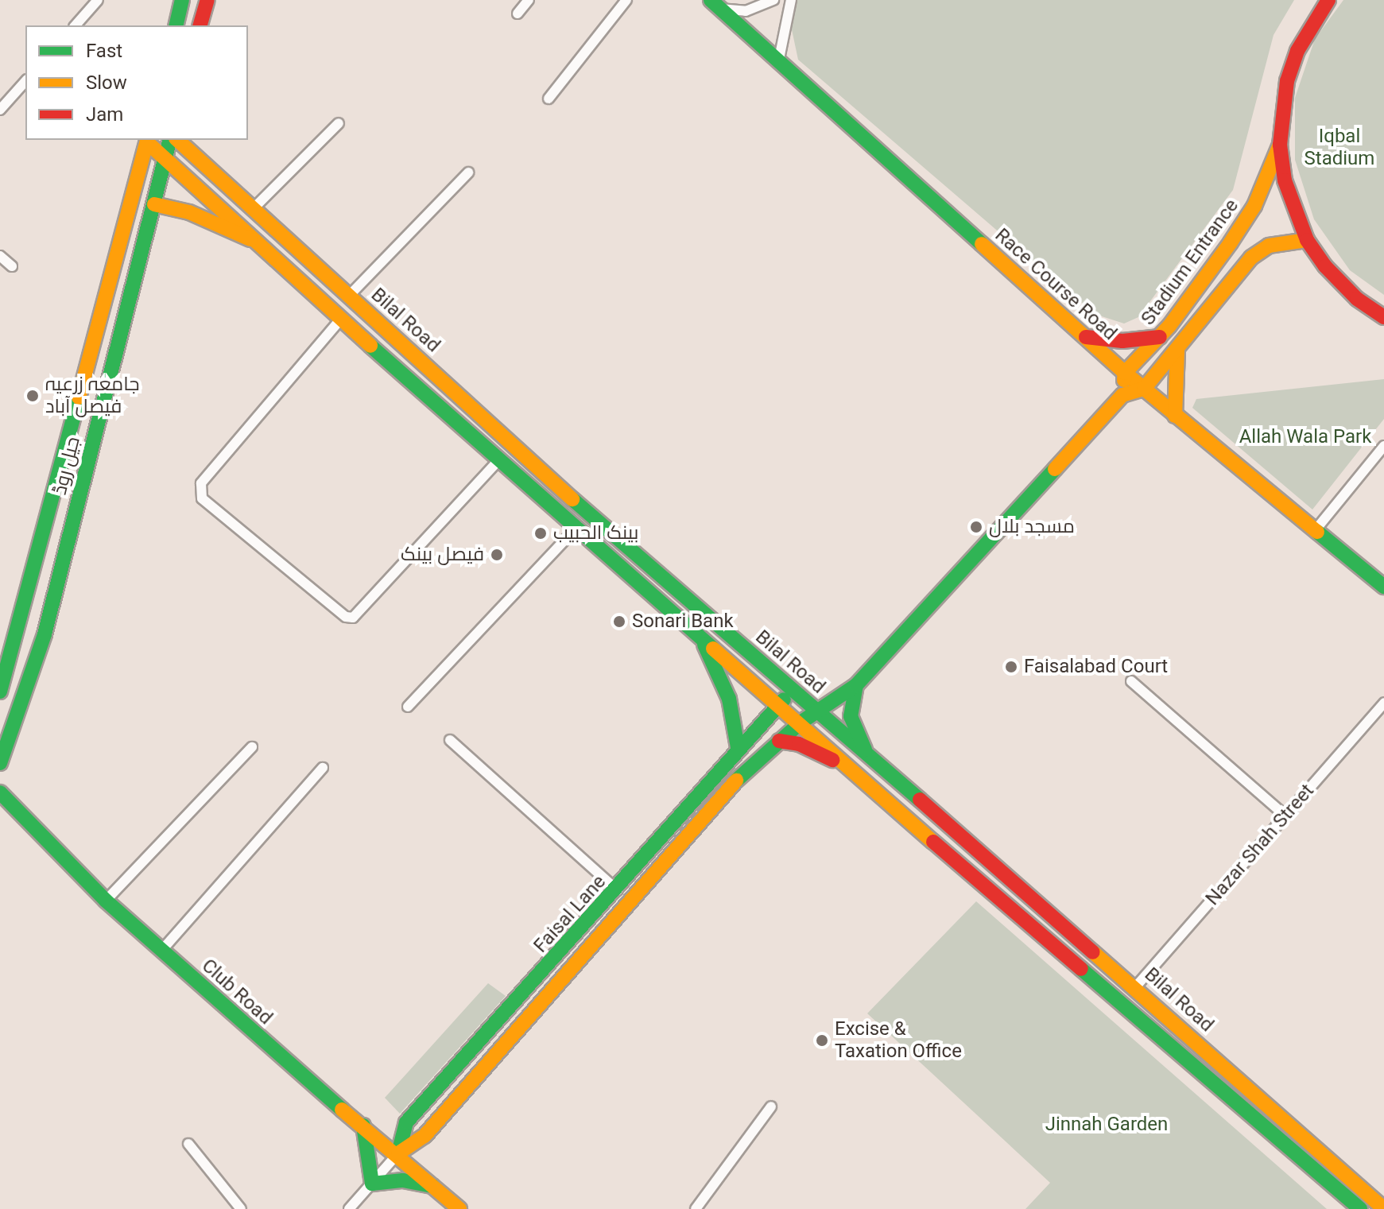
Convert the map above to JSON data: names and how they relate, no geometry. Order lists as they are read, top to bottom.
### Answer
{
  "streets": {
    "main road": [
      "Stadium Entrance",
      "Race Course Road",
      "Bilal Road",
      "جیل روڈ",
      "Faisal Lane",
      "Club Road"
    ],
    "street": ["Nazar Shah Street"]
  },
  "crossings": [
    ["Stadium Entrance", "Race Course Road"],
    ["Bilal Road", "جیل روڈ"],
    ["Bilal Road", "Nazar Shah Street"],
    ["Bilal Road", "Faisal Lane"],
    ["Faisal Lane", "Club Road"]
  ],
  "parks": ["Iqbal Stadium", "Allah Wala Park", "Jinnah Garden"],
  "places": [
    "جامعہ زرعیہ فیصل آباد",
    "مسجد بلال",
    "بينک الحبيب",
    "فیصل بینک",
    "Sonari Bank",
    "Faisalabad Court",
    "Excise & Taxation Office"
  ],
  "legend": ["Fast", "Slow", "Jam"]
}
